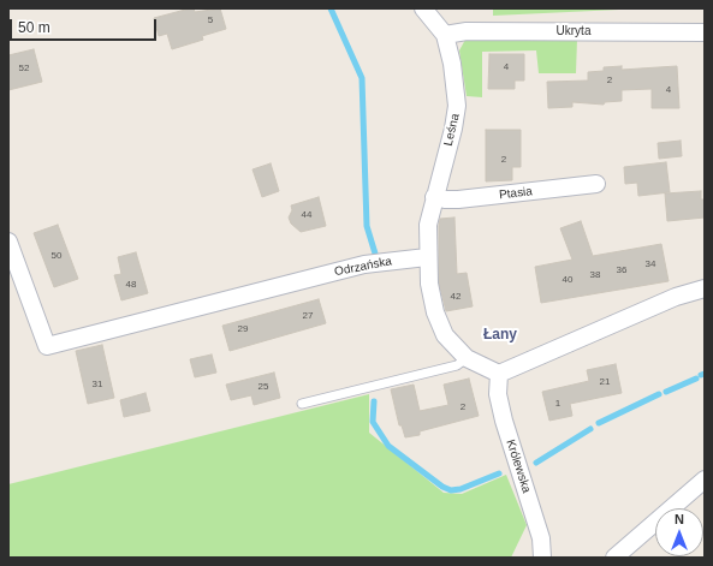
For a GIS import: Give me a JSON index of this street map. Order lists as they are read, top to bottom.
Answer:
{
  "streets": {
    "street": [
      "Ukryta",
      "Leśna",
      "Ptasia",
      "Odrzańska",
      "Królewska"
    ]
  },
  "crossings": [
    ["Ukryta", "Leśna"],
    ["Leśna", "Ptasia"],
    ["Leśna", "Odrzańska"]
  ],
  "districts": ["Łany"],
  "house_numbers": [
    "5",
    "4",
    "52",
    "2",
    "4",
    "2",
    "44",
    "50",
    "34",
    "36",
    "38",
    "40",
    "48",
    "42",
    "27",
    "29",
    "21",
    "31",
    "25",
    "1",
    "2"
  ],
  "scale_bar": "50 m",
  "north": "top"
}
